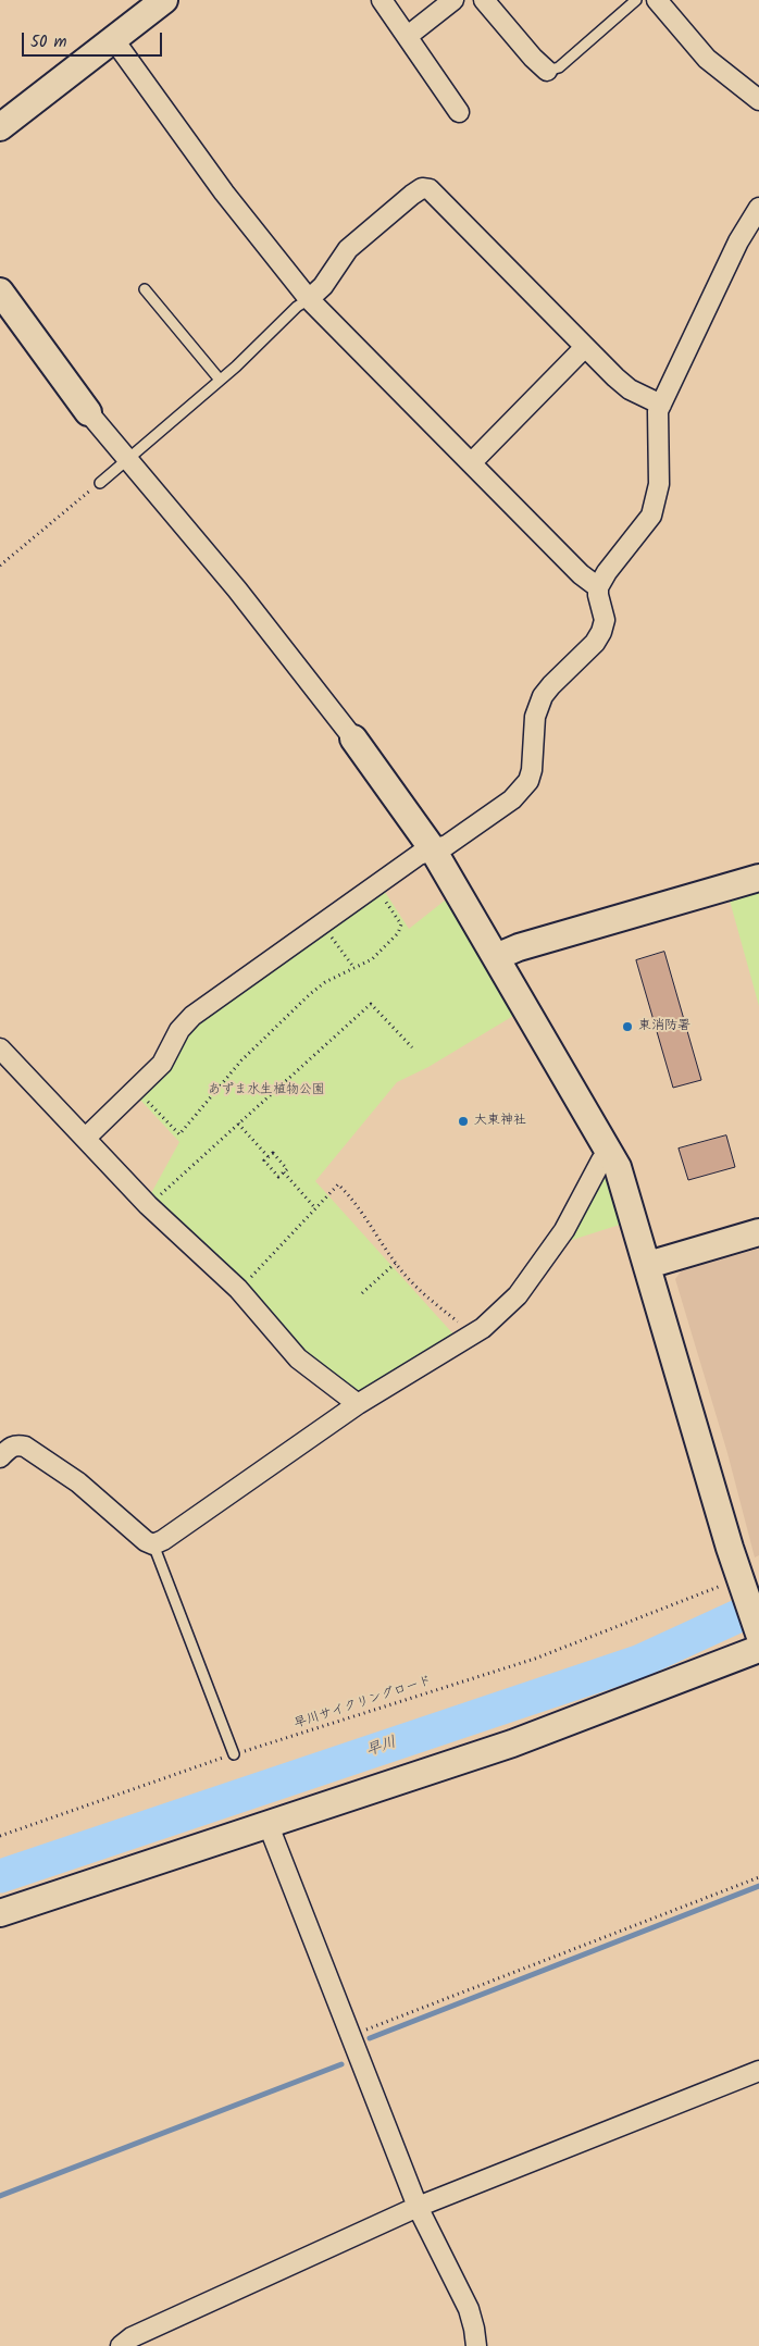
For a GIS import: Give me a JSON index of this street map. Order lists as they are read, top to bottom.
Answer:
{
  "streets": {
    "path": ["早川サイクリングロード"]
  },
  "water": ["早川"],
  "parks": ["あずま水生植物公園"],
  "places": ["東消防署", "大東神社"],
  "scale_bar": "50 m"
}
